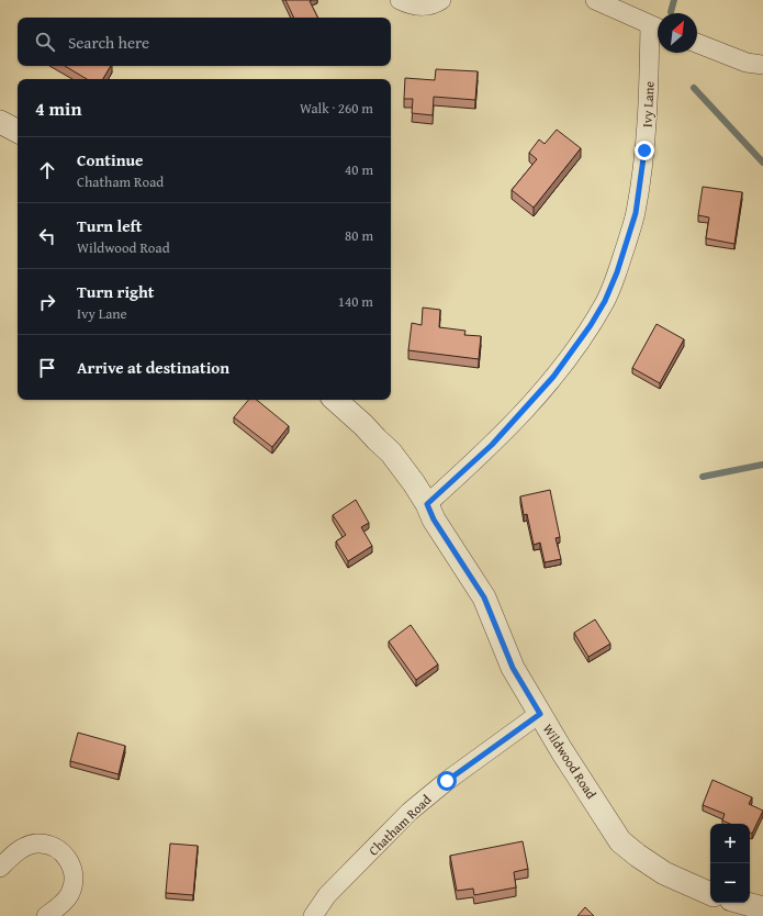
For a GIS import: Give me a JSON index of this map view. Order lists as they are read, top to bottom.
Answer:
{
  "streets": {
    "street": ["Ivy Lane", "Wildwood Road", "Chatham Road"]
  },
  "crossings": [
    ["Ivy Lane", "Wildwood Road"],
    ["Wildwood Road", "Chatham Road"]
  ],
  "north": "top right",
  "page": {
    "search": "Search here",
    "heading": ["4 min", "Walk · 260 m"],
    "list": [
      ["Continue", "Chatham Road", "40 m"],
      ["Turn left", "Wildwood Road", "80 m"],
      ["Turn right", "Ivy Lane", "140 m"],
      "Arrive at destination"
    ],
    "map_buttons": ["+", "−"]
  }
}
